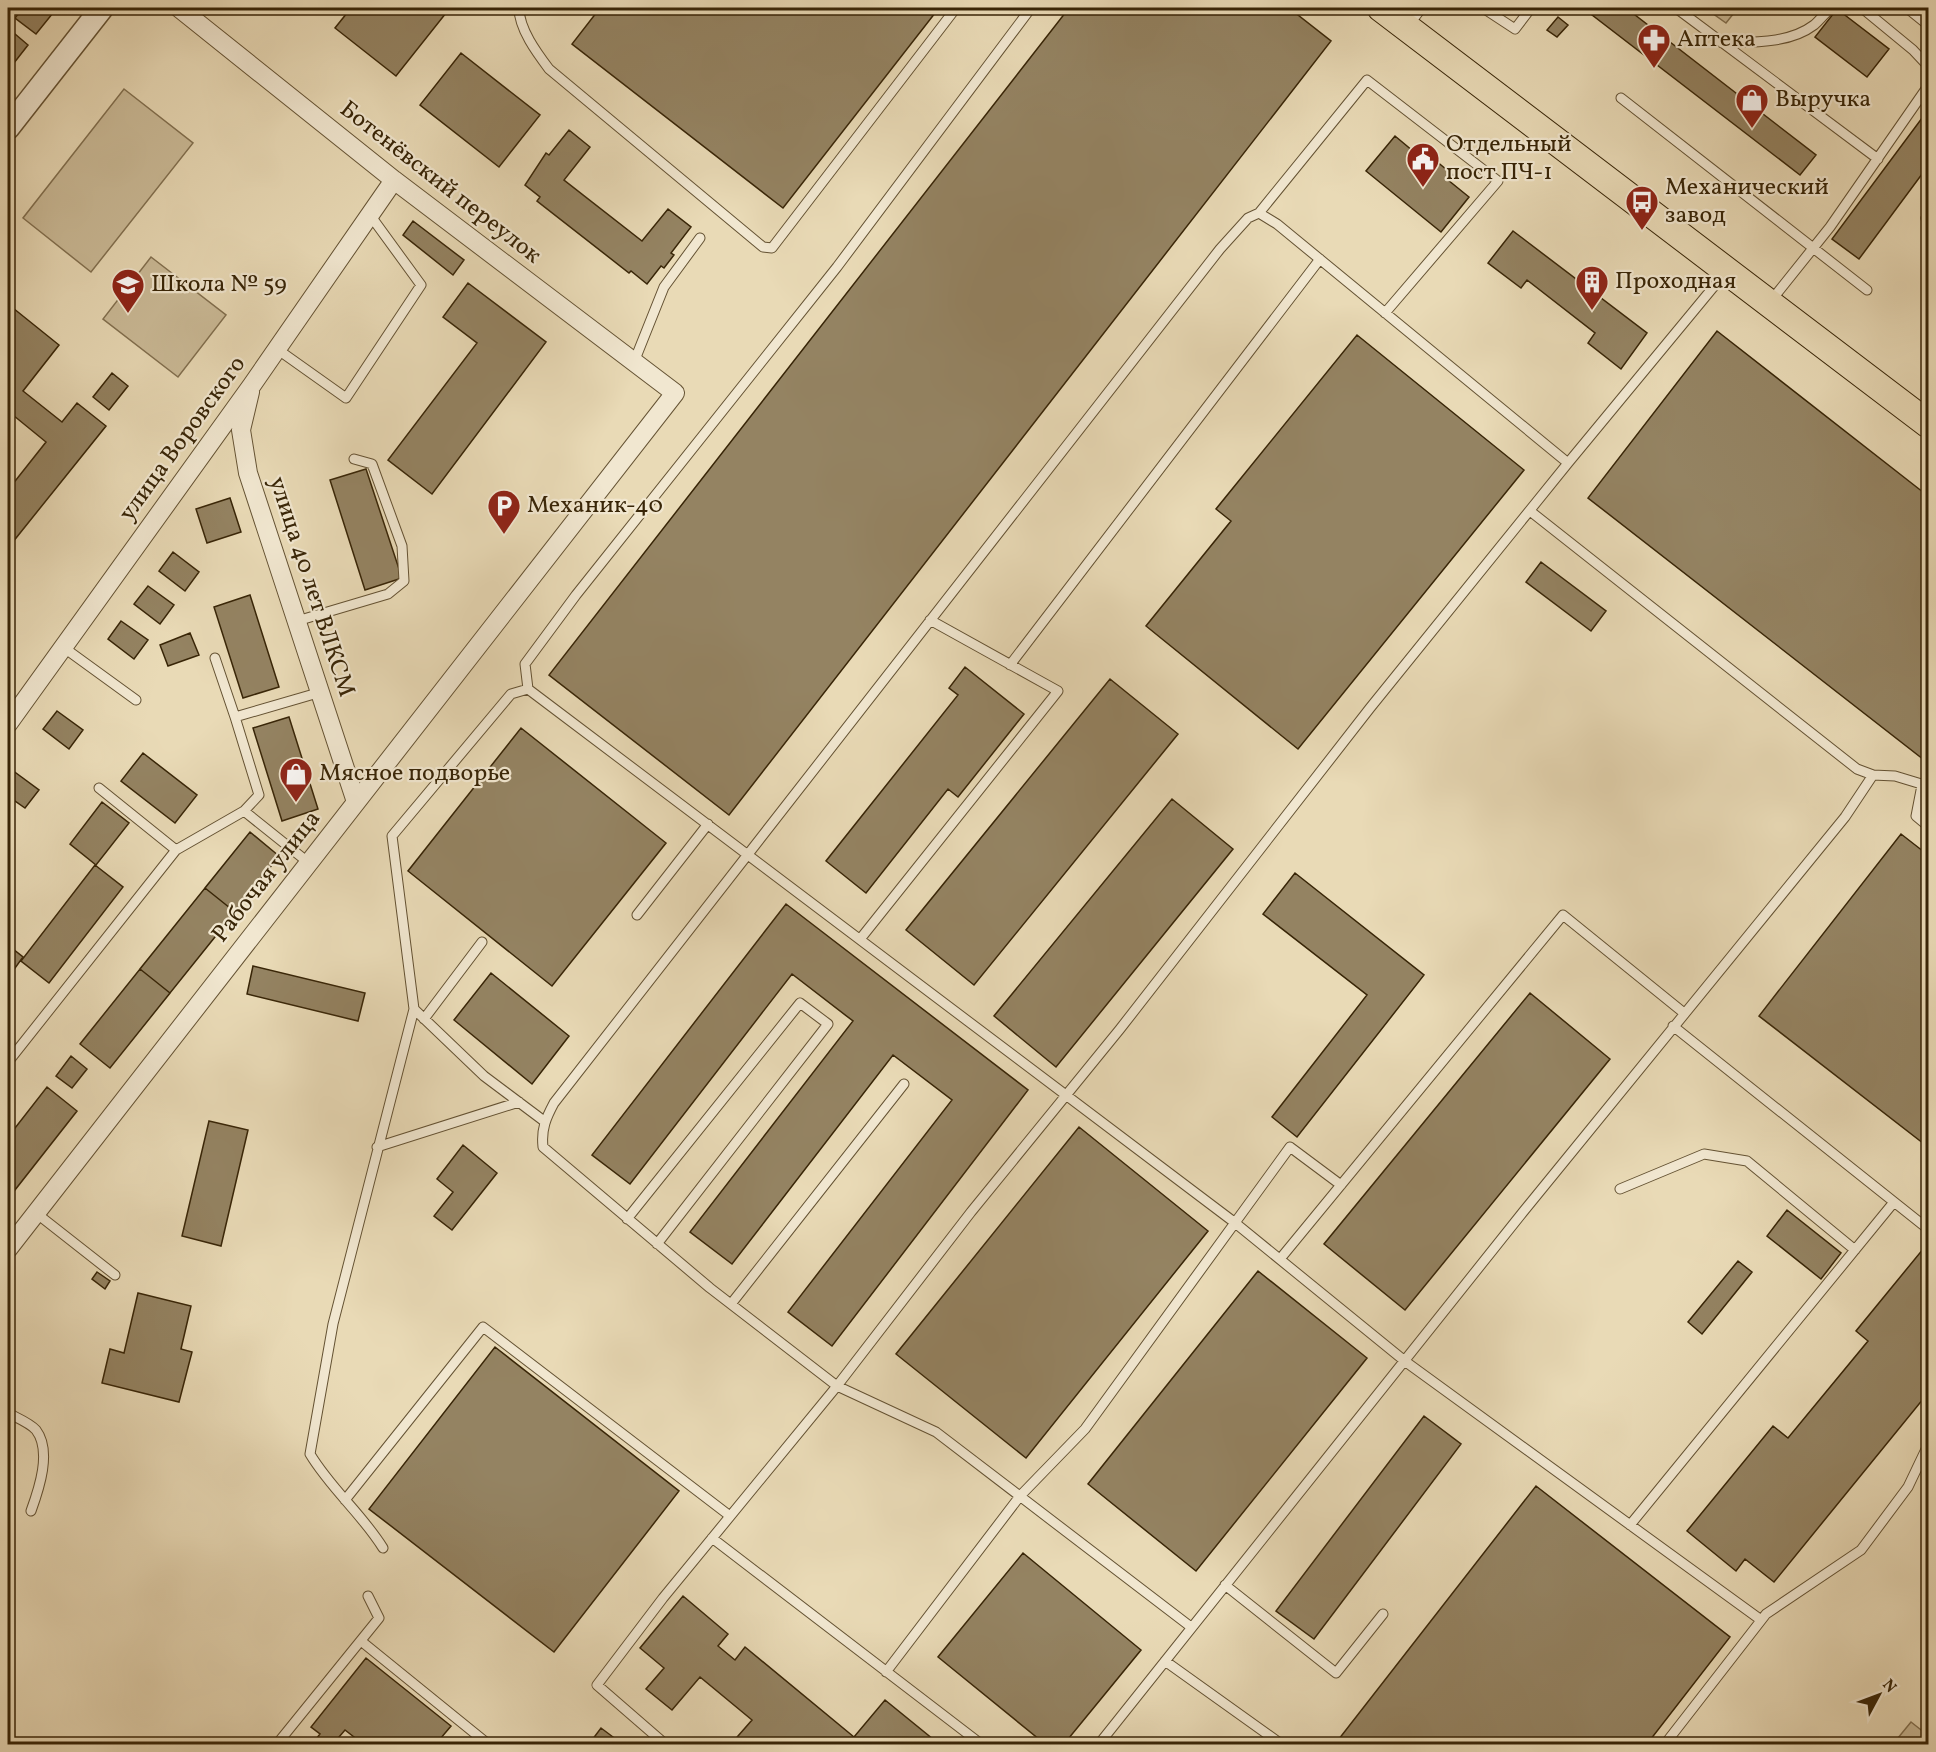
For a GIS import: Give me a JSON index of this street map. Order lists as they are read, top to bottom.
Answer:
{
  "streets": {
    "street": [
      "Ботенёвский переулок",
      "улица Воровского",
      "улица 40 лет ВЛКСМ",
      "Рабочая улица"
    ]
  },
  "crossings": [
    ["Ботенёвский переулок", "улица Воровского"],
    ["Ботенёвский переулок", "Рабочая улица"],
    ["улица Воровского", "улица 40 лет ВЛКСМ"],
    ["улица 40 лет ВЛКСМ", "Рабочая улица"]
  ],
  "places": {
    "pharmacy": ["Аптека"],
    "shop": ["Выручка", "Мясное подворье"],
    "public building": ["Отдельный пост ПЧ-1"],
    "bus stop": ["Механический завод"],
    "building": ["Проходная"],
    "school or university": ["Школа № 59"],
    "parking": ["Механик-40"]
  },
  "north": "top right"
}
